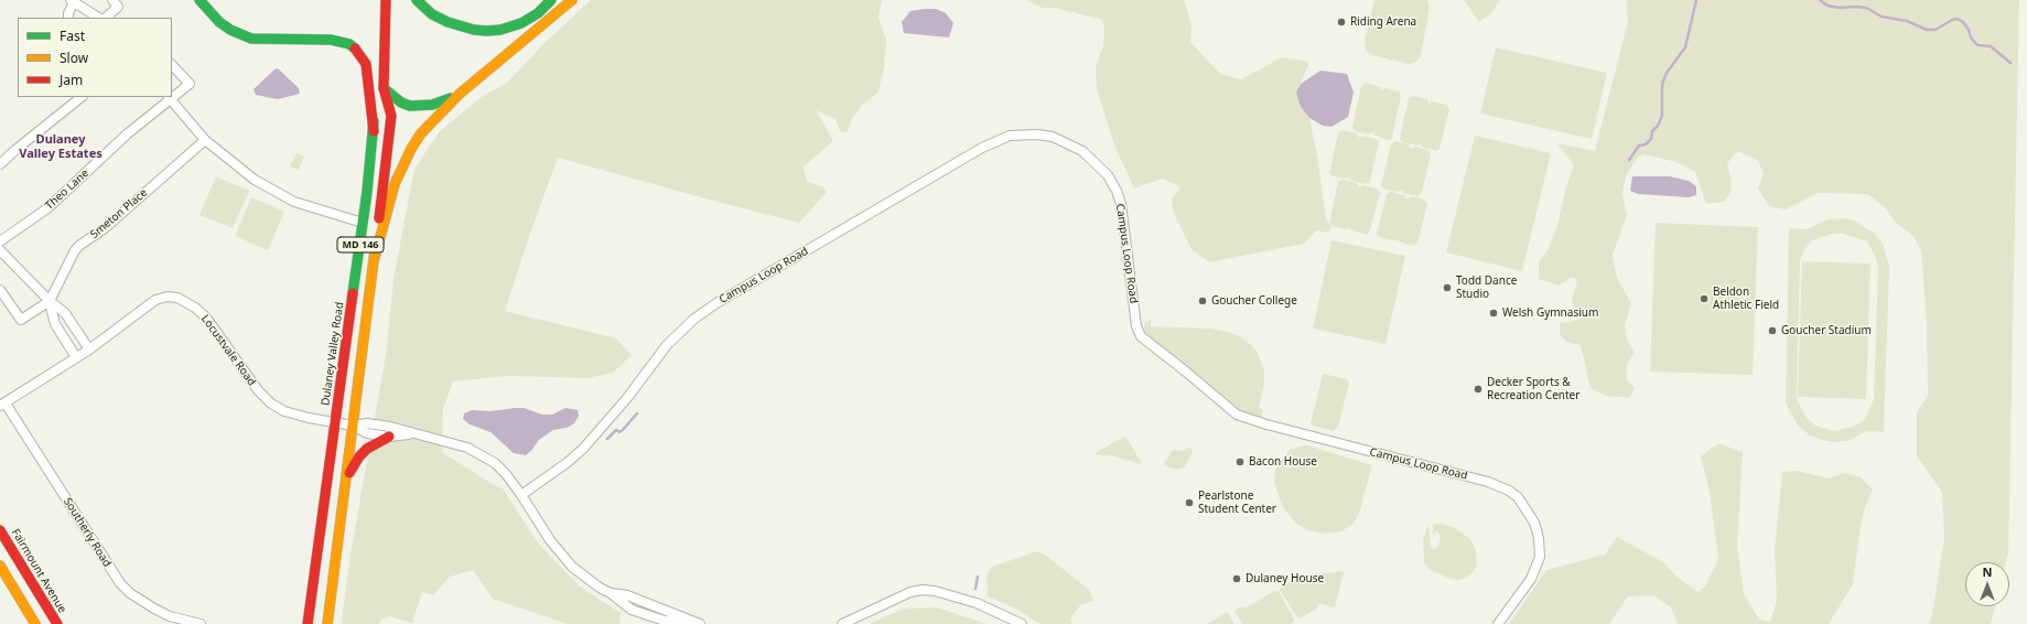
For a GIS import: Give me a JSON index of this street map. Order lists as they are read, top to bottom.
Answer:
{
  "streets": {
    "main road": ["MD 146", "Dulaney Valley Road", "Fairmount Avenue"],
    "street": [
      "Theo Lane",
      "Smeton Place",
      "Campus Loop Road",
      "Locustvale Road",
      "Southerly Road"
    ]
  },
  "crossings": [
    ["Locustvale Road", "Dulaney Valley Road"],
    ["Locustvale Road", "Southerly Road"]
  ],
  "districts": ["Dulaney Valley Estates"],
  "places": [
    "Riding Arena",
    "Todd Dance Studio",
    "Beldon Athletic Field",
    "Goucher College",
    "Welsh Gymnasium",
    "Goucher Stadium",
    "Decker Sports & Recreation Center",
    "Bacon House",
    "Pearlstone Student Center",
    "Dulaney House"
  ],
  "legend": ["Fast", "Slow", "Jam"],
  "north": "top"
}
